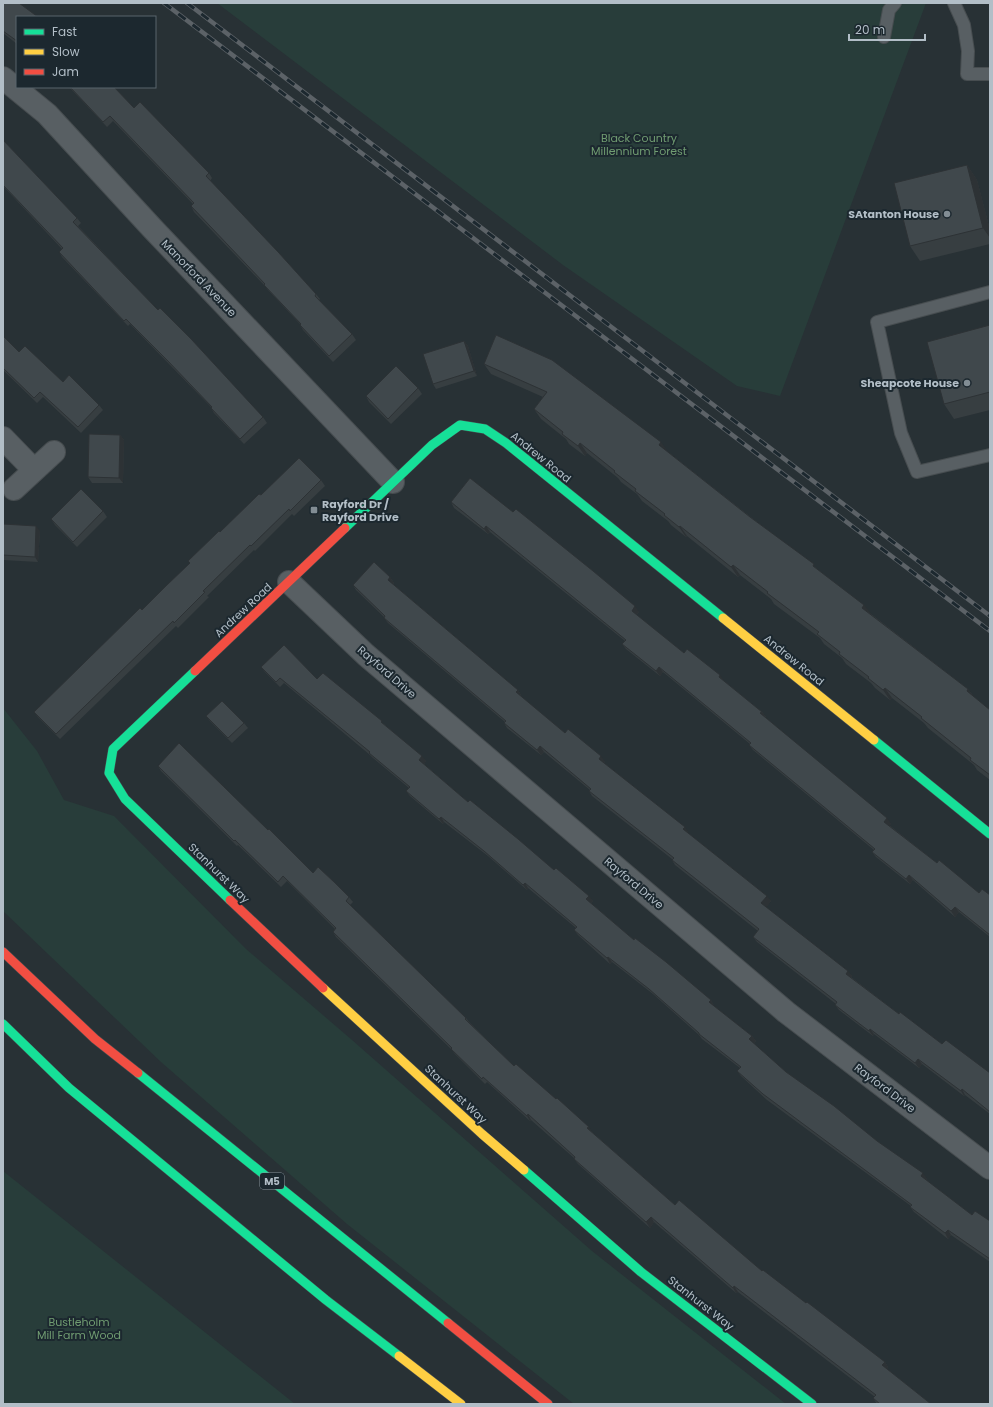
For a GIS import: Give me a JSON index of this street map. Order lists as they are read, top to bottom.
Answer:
{
  "streets": {
    "main road": ["Andrew Road", "Stanhurst Way", "M5"],
    "street": ["Manorford Avenue", "Rayford Drive"]
  },
  "crossings": [
    ["Manorford Avenue", "Andrew Road"],
    ["Andrew Road", "Rayford Drive"],
    ["Andrew Road", "Stanhurst Way"]
  ],
  "parks": ["Black Country Millennium Forest", "Bustleholm Mill Farm Wood"],
  "places": {
    "other": ["SAtanton House", "Sheapcote House"],
    "transit": ["Rayford Dr / Rayford Drive"]
  },
  "legend": ["Fast", "Slow", "Jam"],
  "scale_bar": "20 m"
}
